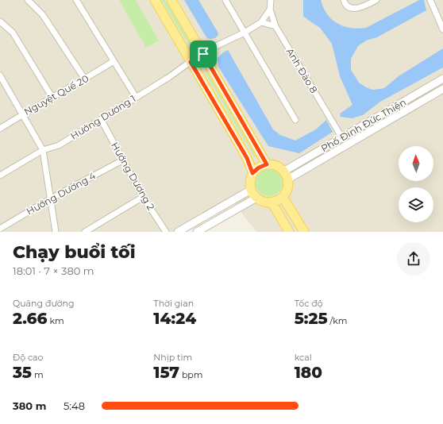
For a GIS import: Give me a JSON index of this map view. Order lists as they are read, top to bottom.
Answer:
{
  "streets": {
    "street": [
      "Anh Đào 8",
      "Nguyệt Quế 20",
      "Hướng Dương 1",
      "Phố Đinh Đức Thiện",
      "Hướng Dương 2",
      "Hướng Dương 4"
    ]
  },
  "crossings": [
    ["Anh Đào 8", "Phố Đinh Đức Thiện"],
    ["Hướng Dương 1", "Hướng Dương 2"],
    ["Hướng Dương 2", "Hướng Dương 4"]
  ],
  "north": "top",
  "page": {
    "heading": ["Chạy buổi tối", "18:01 · 7 × 380 m"],
    "stats": [
      ["Quãng đường", "2.66 km"],
      ["Thời gian", "14:24"],
      ["Tốc độ", "5:25 /km"],
      ["Độ cao", "35 m"],
      ["Nhịp tim", "157 bpm"],
      ["kcal", "180"]
    ],
    "list": [
      {
        "name": "380 m",
        "note": "5:48"
      }
    ]
  }
}
